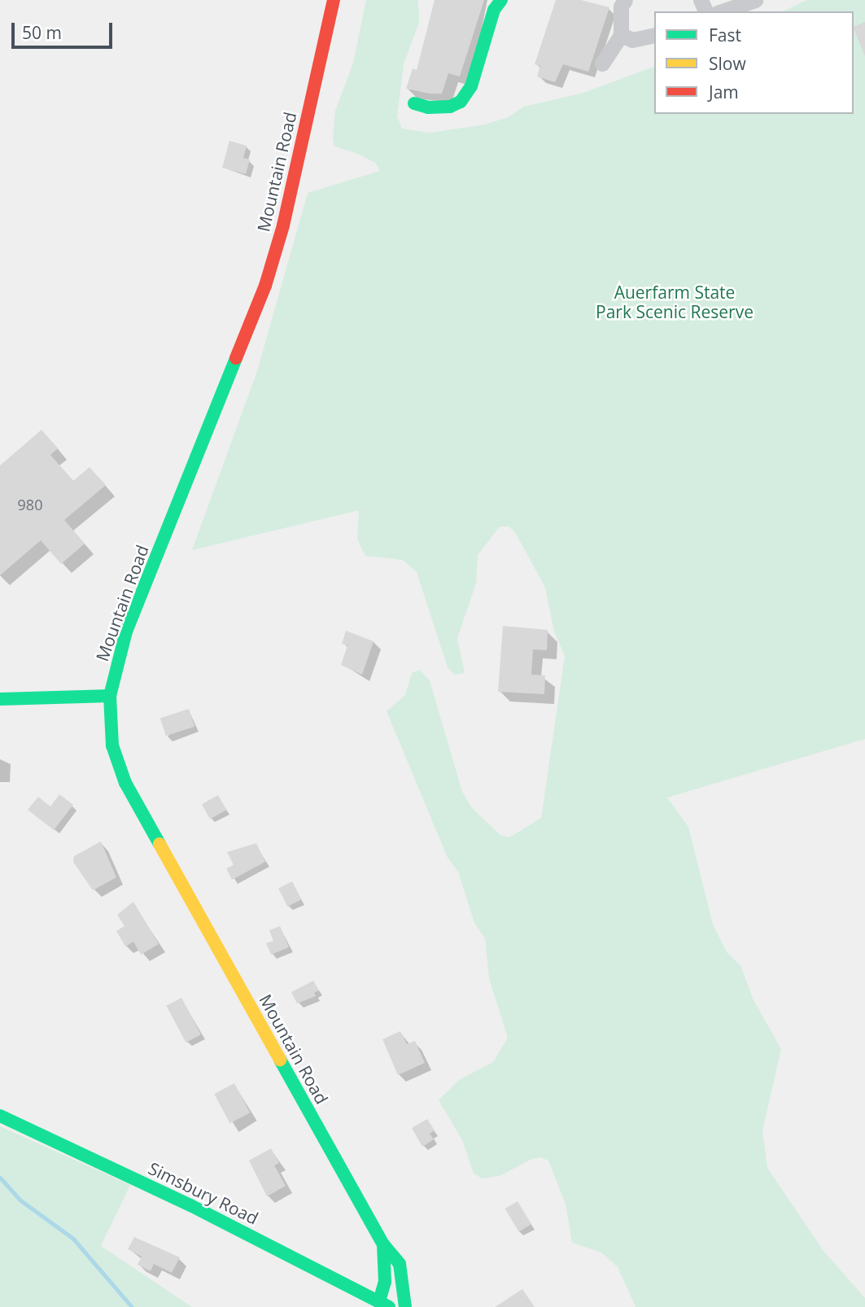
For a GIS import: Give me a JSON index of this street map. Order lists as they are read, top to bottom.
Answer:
{
  "streets": {
    "main road": ["Mountain Road", "Simsbury Road"]
  },
  "crossings": [
    ["Mountain Road", "Simsbury Road"]
  ],
  "parks": ["Auerfarm State Park Scenic Reserve"],
  "house_numbers": ["980"],
  "legend": ["Fast", "Slow", "Jam"],
  "scale_bar": "50 m"
}
